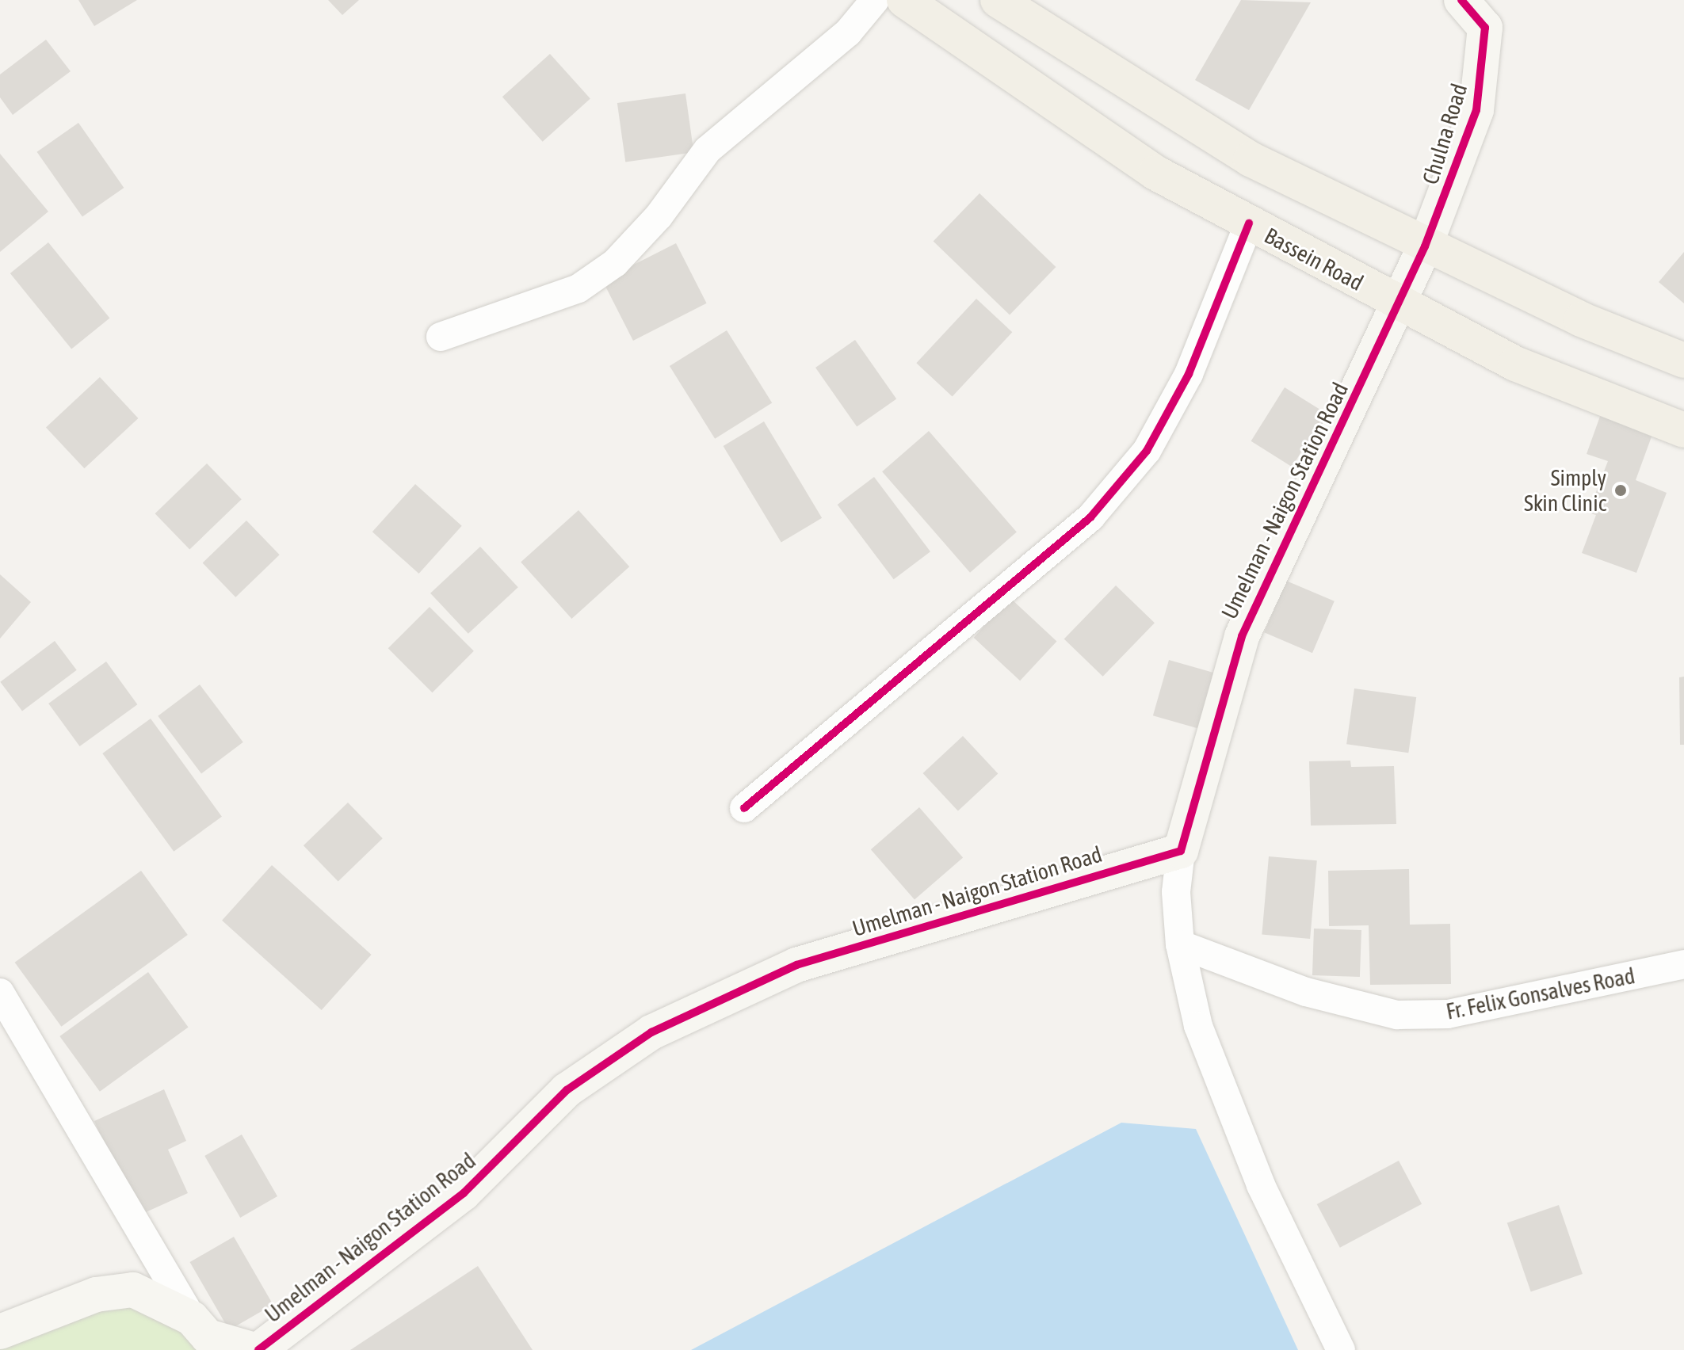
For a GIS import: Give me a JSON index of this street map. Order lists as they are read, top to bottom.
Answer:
{
  "streets": {
    "main road": ["Bassein Road"],
    "street": ["Chulna Road", "Umelman - Naigon Station Road", "Fr. Felix Gonsalves Road"]
  },
  "crossings": [
    ["Chulna Road", "Umelman - Naigon Station Road"],
    ["Bassein Road", "Umelman - Naigon Station Road"]
  ],
  "places": ["Simply Skin Clinic"]
}
